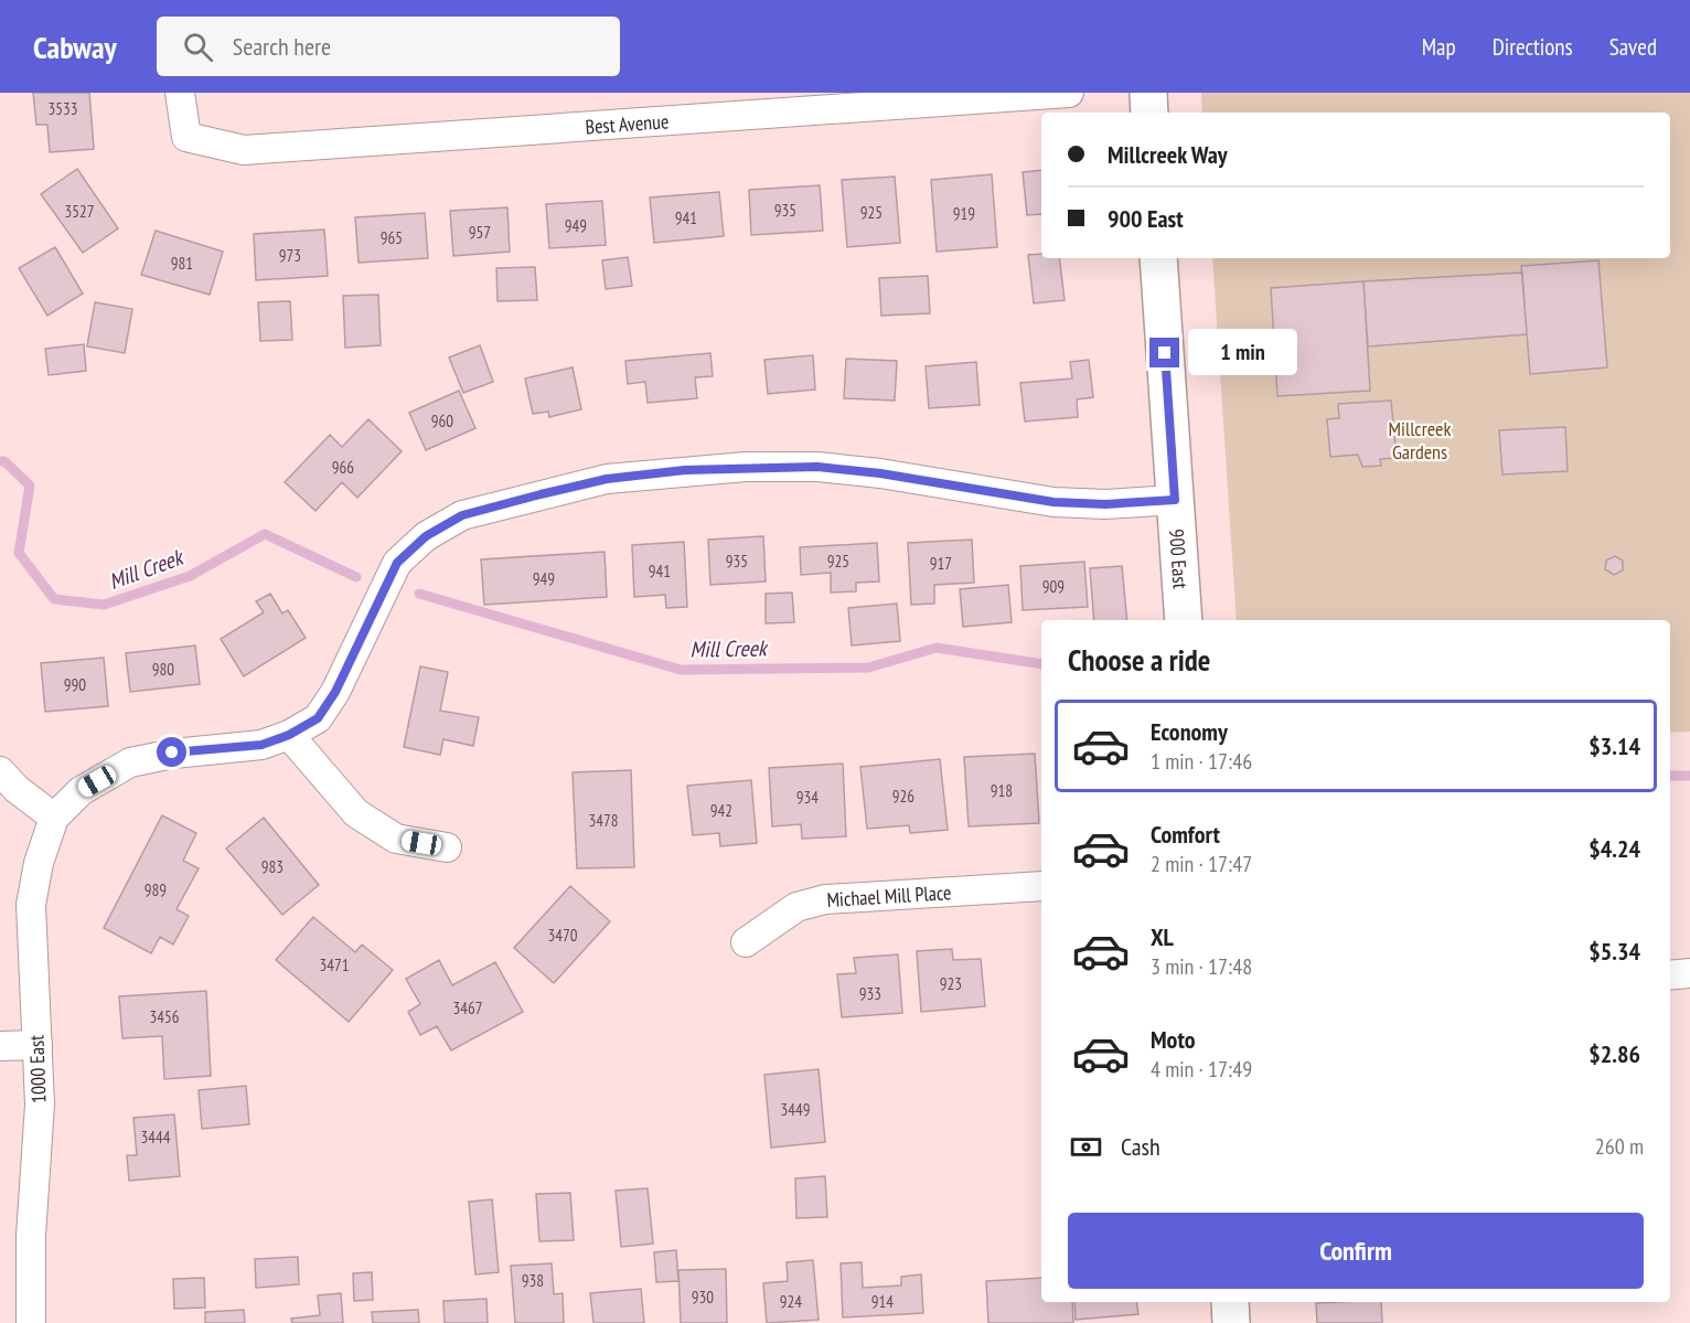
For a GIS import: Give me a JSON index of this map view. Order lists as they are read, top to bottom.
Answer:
{
  "streets": {
    "main road": ["900 East"],
    "street": ["Best Avenue", "Michael Mill Place", "1000 East"]
  },
  "water": ["Mill Creek"],
  "parks": ["Millcreek Gardens"],
  "house_numbers": [
    "3533",
    "935",
    "3527",
    "925",
    "919",
    "941",
    "949",
    "957",
    "965",
    "973",
    "981",
    "960",
    "966",
    "935",
    "925",
    "917",
    "941",
    "949",
    "909",
    "980",
    "990",
    "918",
    "926",
    "934",
    "942",
    "3478",
    "983",
    "989",
    "3470",
    "3471",
    "923",
    "933",
    "3467",
    "3456",
    "3449",
    "3444",
    "938",
    "930",
    "924",
    "914"
  ],
  "page": {
    "header": "Cabway",
    "search": "Search here",
    "nav": ["Map", "Directions", "Saved"],
    "banner": ["Millcreek Way", "900 East"],
    "bubble": "1 min",
    "heading": "Choose a ride",
    "list": [
      {
        "name": "Economy",
        "note": "1 min · 17:46",
        "value": "$3.14"
      },
      {
        "name": "Comfort",
        "note": "2 min · 17:47",
        "value": "$4.24"
      },
      {
        "name": "XL",
        "note": "3 min · 17:48",
        "value": "$5.34"
      },
      {
        "name": "Moto",
        "note": "4 min · 17:49",
        "value": "$2.86"
      }
    ],
    "pay": ["Cash", "260 m"],
    "buttons": "Confirm"
  }
}
